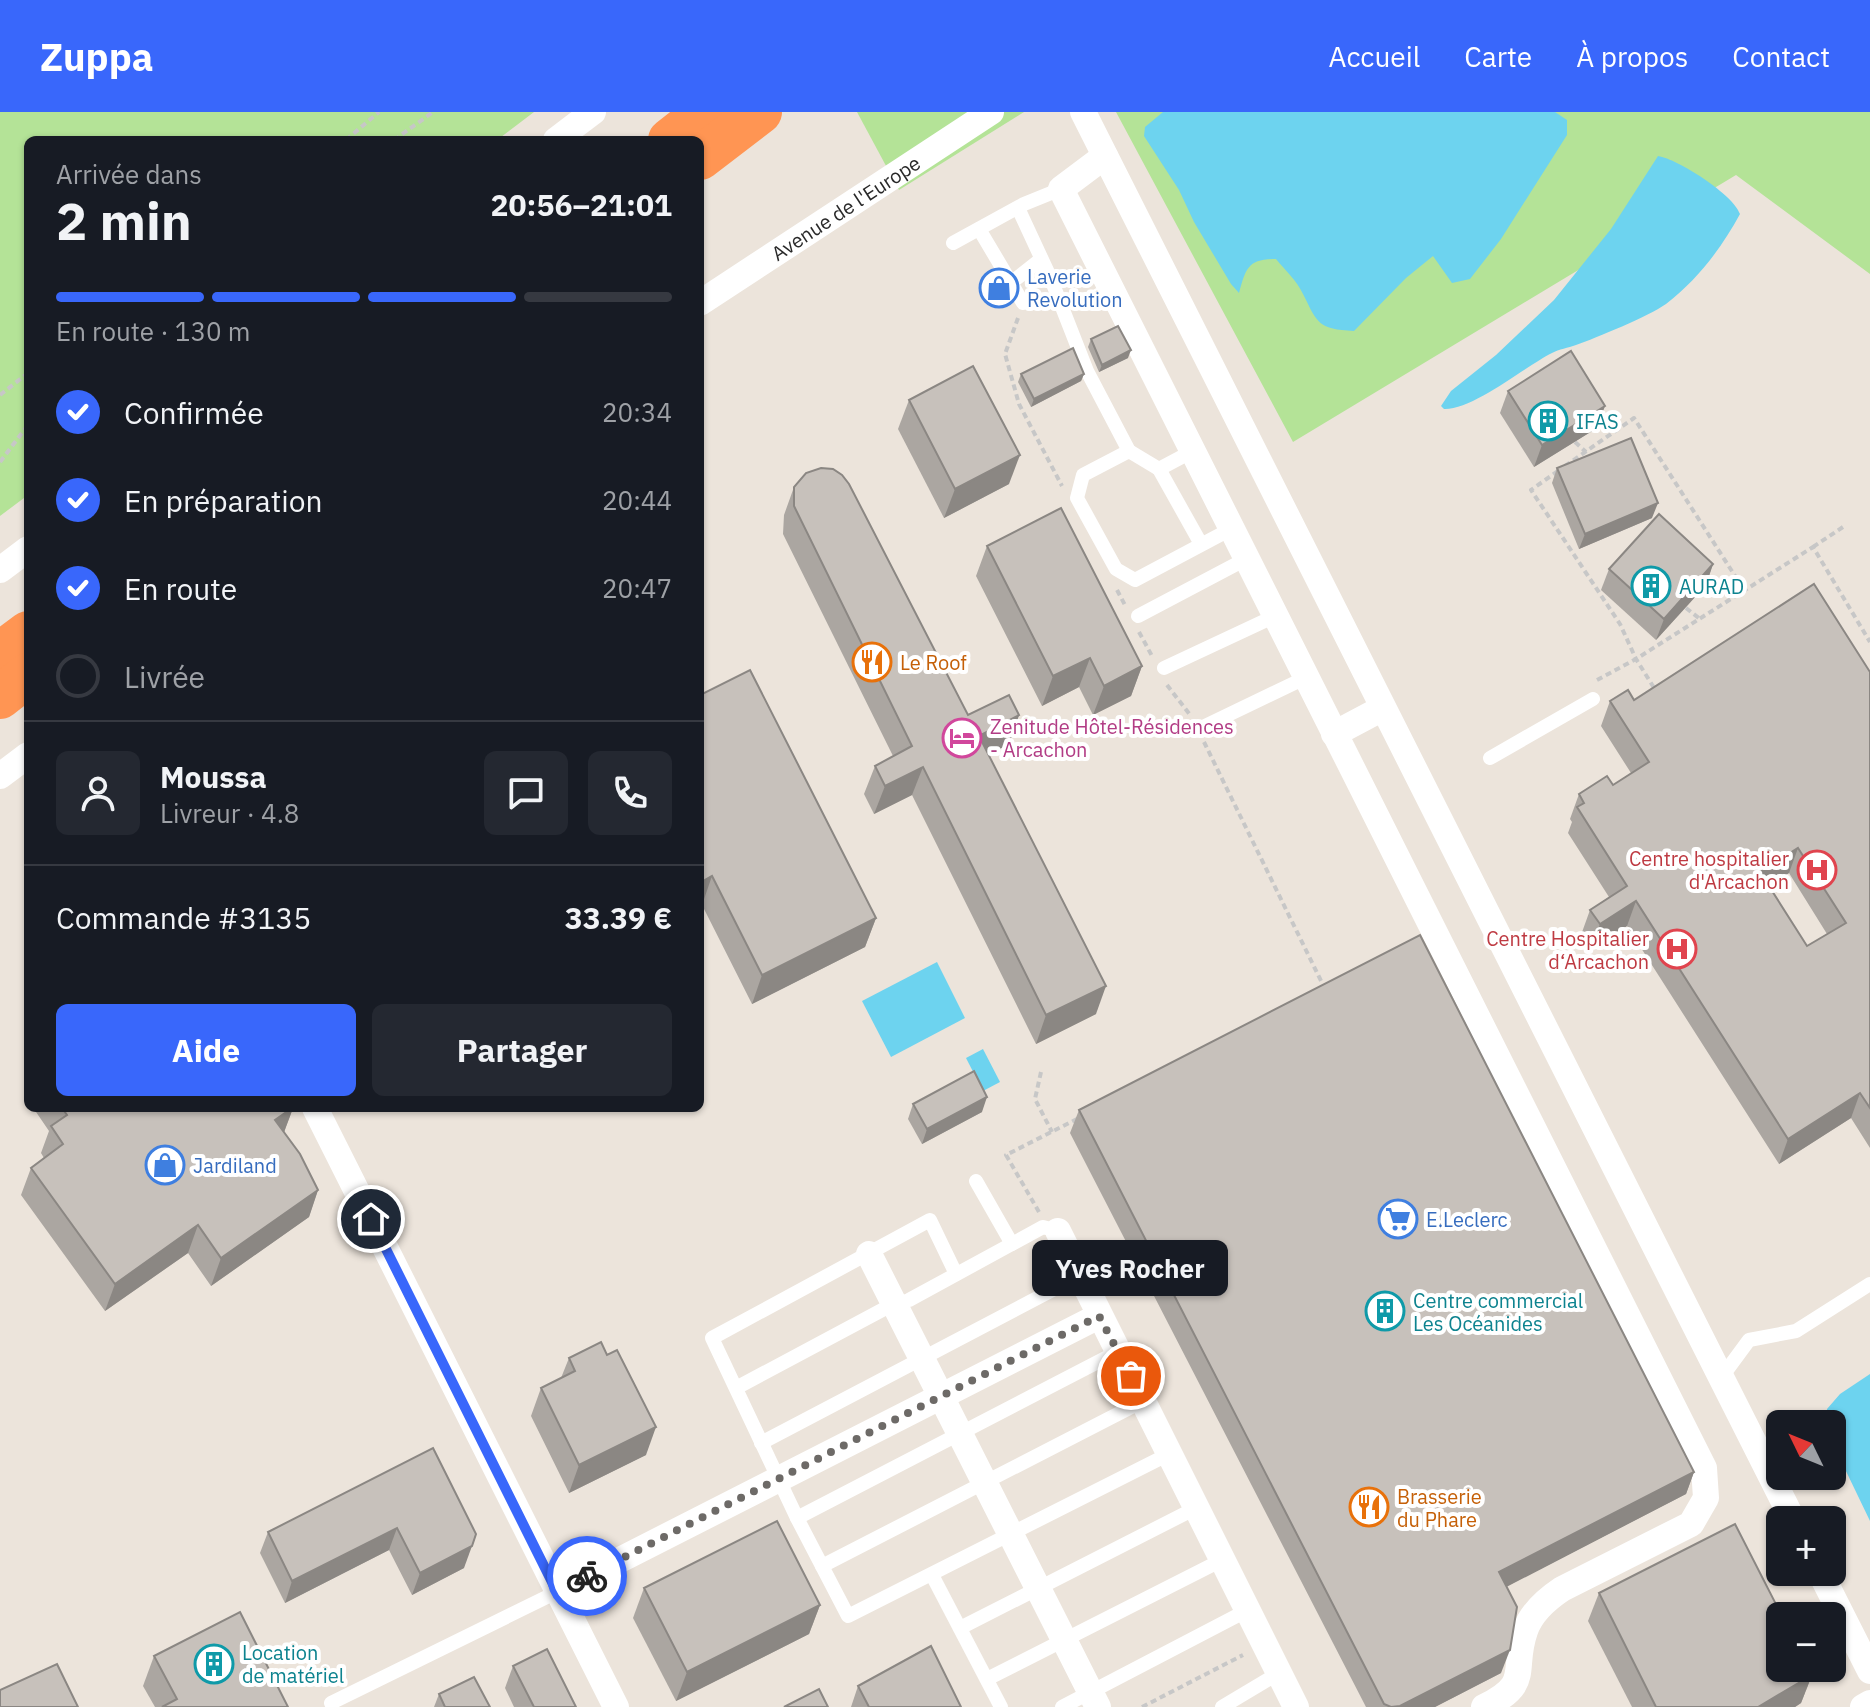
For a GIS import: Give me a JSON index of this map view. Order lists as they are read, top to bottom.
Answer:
{
  "streets": {
    "street": ["Avenue de l'Europe"]
  },
  "places": {
    "shop": ["Laverie Revolution", "Jardiland"],
    "building": [
      "IFAS",
      "AURAD",
      "Centre commercial Les Océanides",
      "Location de matériel"
    ],
    "restaurant": ["Le Roof", "Brasserie du Phare"],
    "hotel": ["Zenitude Hôtel-Résidences - Arcachon"],
    "hospital": ["Centre hospitalier d'Arcachon", "Centre Hospitalier d‘Arcachon"],
    "supermarket": ["E.Leclerc"],
    "other": ["Yves Rocher"]
  },
  "north": "top left",
  "page": {
    "header": "Zuppa",
    "nav": [
      "Accueil",
      "Carte",
      "À propos",
      "Contact"
    ],
    "heading": ["2 min", "Arrivée dans", "20:56–21:01"],
    "panel": [
      "Moussa",
      "Livreur · 4.8",
      "Commande #3135",
      "33.39 €"
    ],
    "bar": "En route · 130 m",
    "list": [
      ["Confirmée", "20:34"],
      ["En préparation", "20:44"],
      ["En route", "20:47"],
      "Livrée"
    ],
    "buttons": ["Aide", "Partager"],
    "bubble": "Yves Rocher",
    "map_buttons": ["+", "−"]
  }
}
